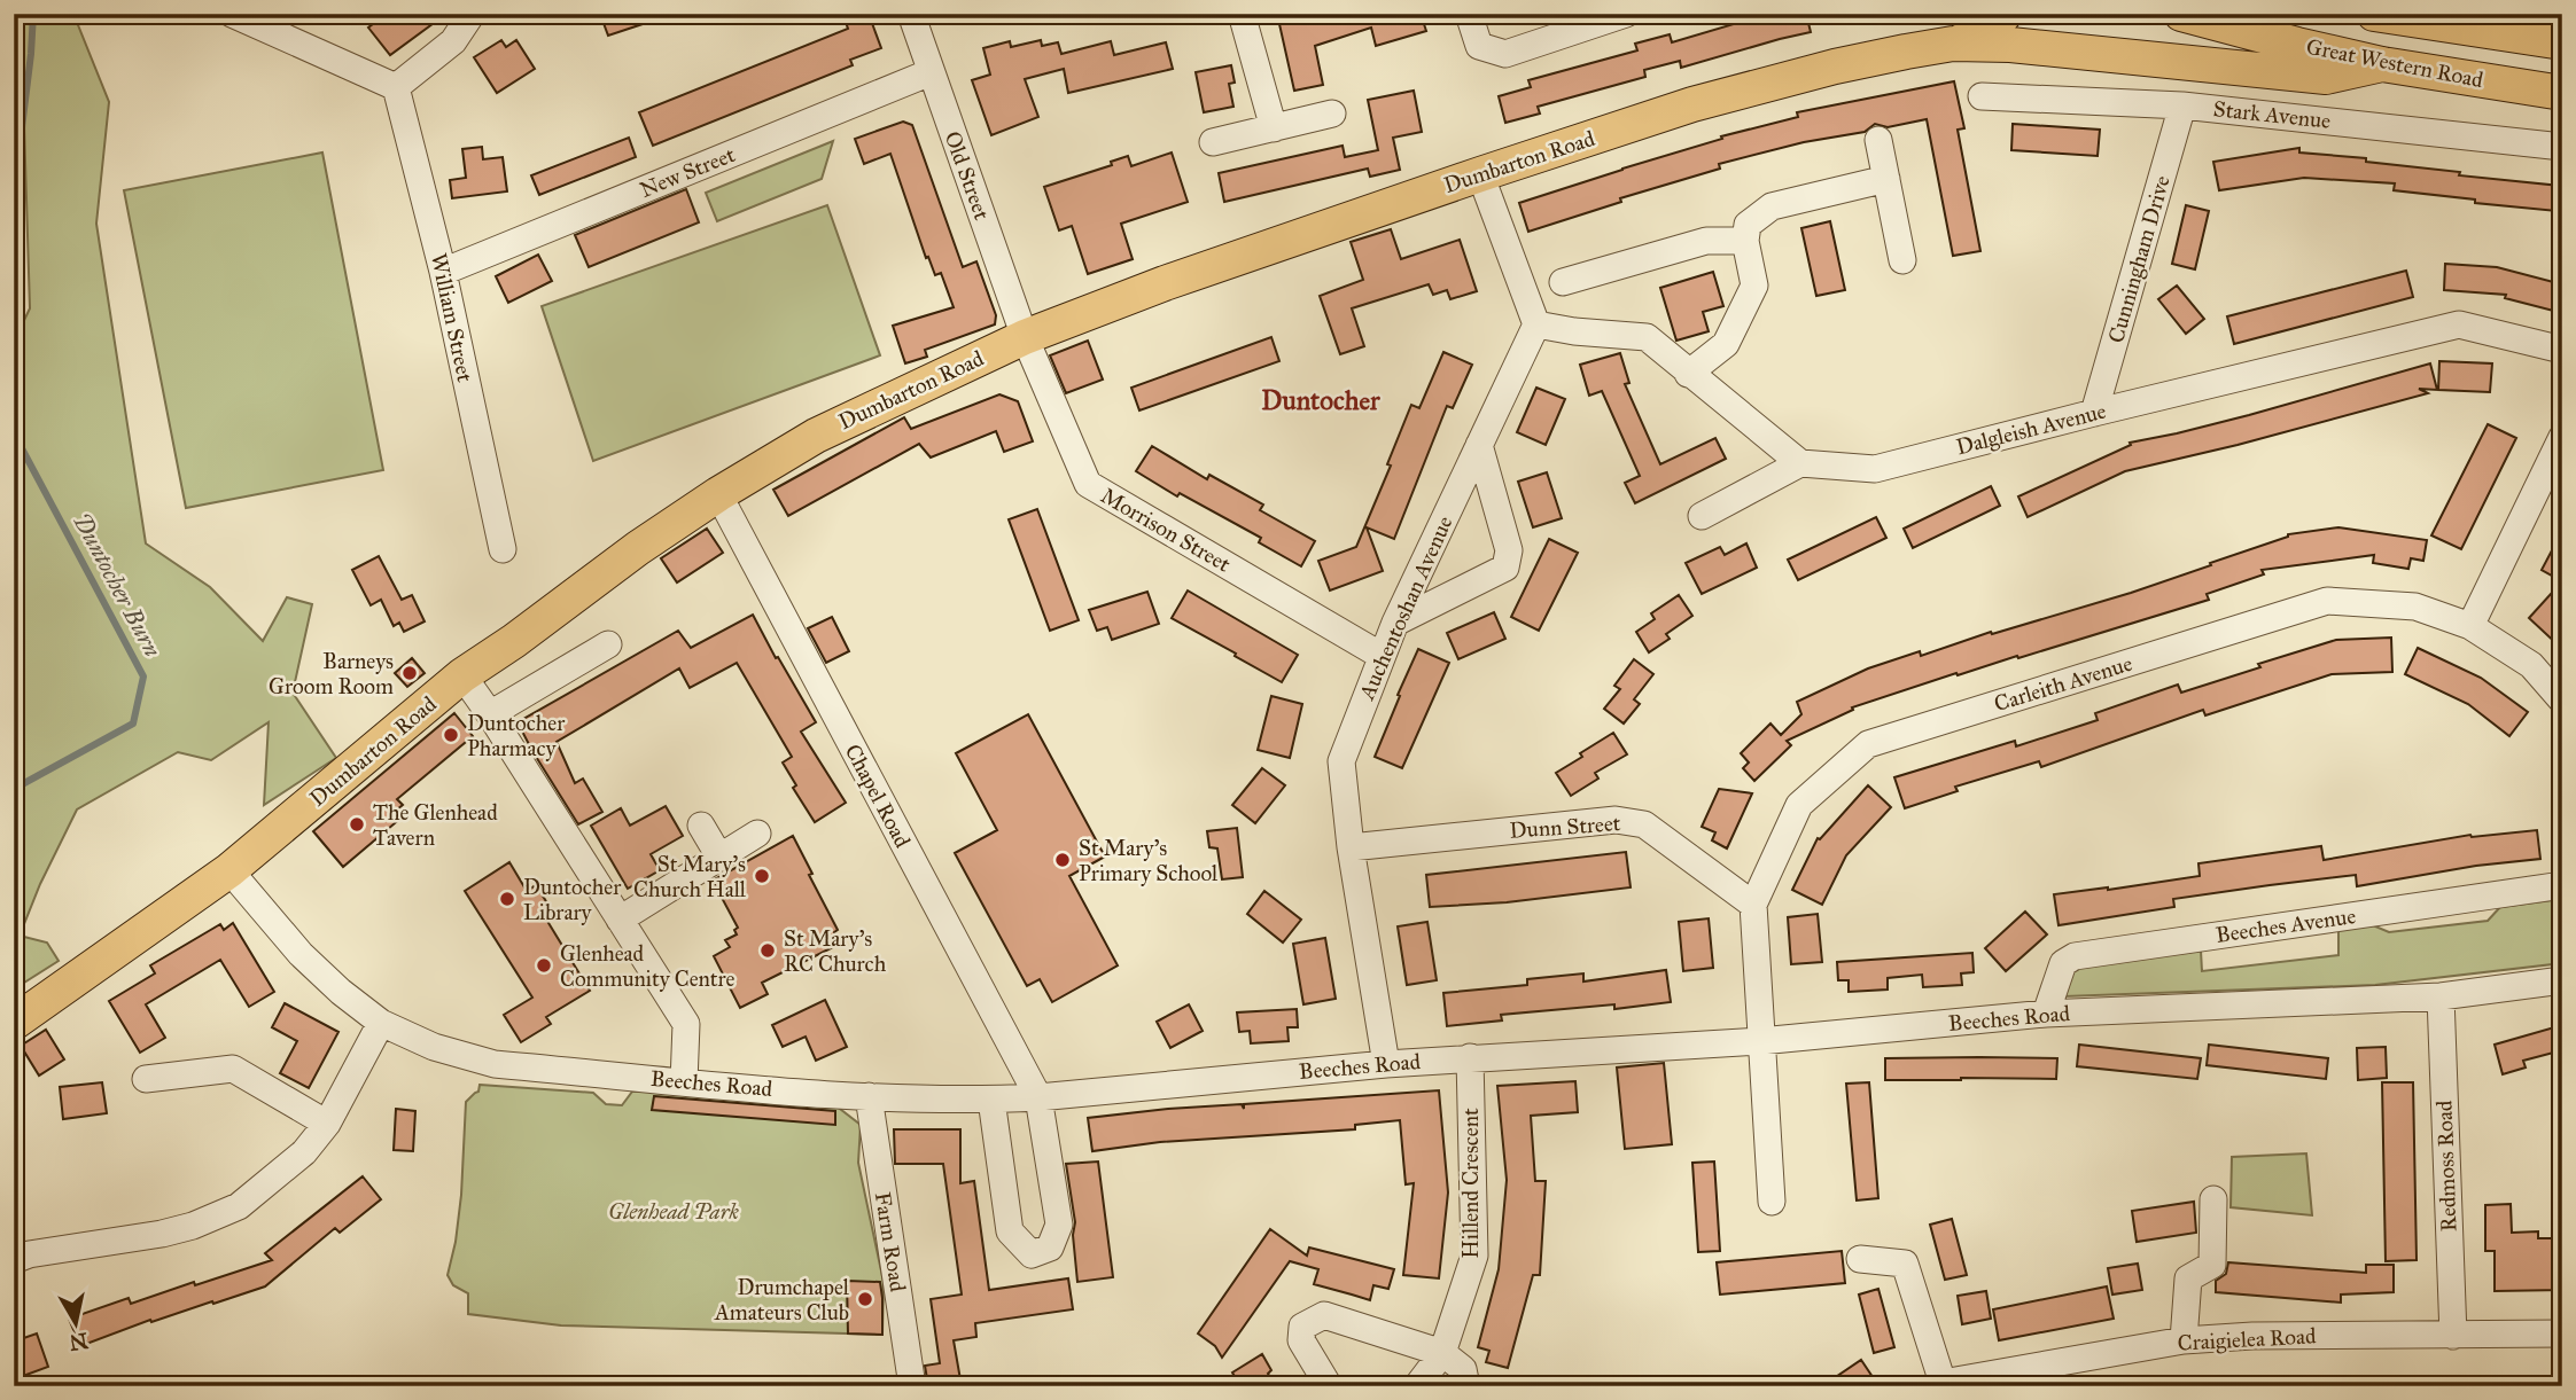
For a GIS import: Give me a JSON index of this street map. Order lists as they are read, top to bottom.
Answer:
{
  "streets": {
    "main road": ["Great Western Road", "Dumbarton Road"],
    "street": [
      "Stark Avenue",
      "New Street",
      "Old Street",
      "Cunningham Drive",
      "William Street",
      "Dalgleish Avenue",
      "Morrison Street",
      "Auchentoshan Avenue",
      "Carleith Avenue",
      "Chapel Road",
      "Dunn Street",
      "Beeches Avenue",
      "Beeches Road",
      "Redmoss Road",
      "Hillend Crescent",
      "Farm Road",
      "Craigielea Road"
    ]
  },
  "crossings": [
    ["Stark Avenue", "Cunningham Drive"],
    ["Dumbarton Road", "Old Street"],
    ["Dumbarton Road", "Morrison Street"],
    ["Dumbarton Road", "Chapel Road"],
    ["Dumbarton Road", "Beeches Road"],
    ["New Street", "Old Street"],
    ["New Street", "William Street"],
    ["Old Street", "Morrison Street"],
    ["Cunningham Drive", "Dalgleish Avenue"],
    ["Morrison Street", "Auchentoshan Avenue"],
    ["Auchentoshan Avenue", "Dunn Street"],
    ["Auchentoshan Avenue", "Beeches Road"],
    ["Carleith Avenue", "Dunn Street"],
    ["Carleith Avenue", "Beeches Road"],
    ["Chapel Road", "Beeches Road"],
    ["Beeches Avenue", "Beeches Road"],
    ["Beeches Road", "Redmoss Road"],
    ["Beeches Road", "Hillend Crescent"],
    ["Beeches Road", "Farm Road"],
    ["Redmoss Road", "Craigielea Road"]
  ],
  "districts": ["Duntocher"],
  "water": ["Duntocher Burn"],
  "parks": ["Glenhead Park"],
  "places": [
    "Barneys Groom Room",
    "Duntocher Pharmacy",
    "The Glenhead Tavern",
    "St Mary's Primary School",
    "St Mary's Church Hall",
    "Duntocher Library",
    "St Mary's RC Church",
    "Glenhead Community Centre",
    "Drumchapel Amateurs Club"
  ],
  "north": "bottom"
}
